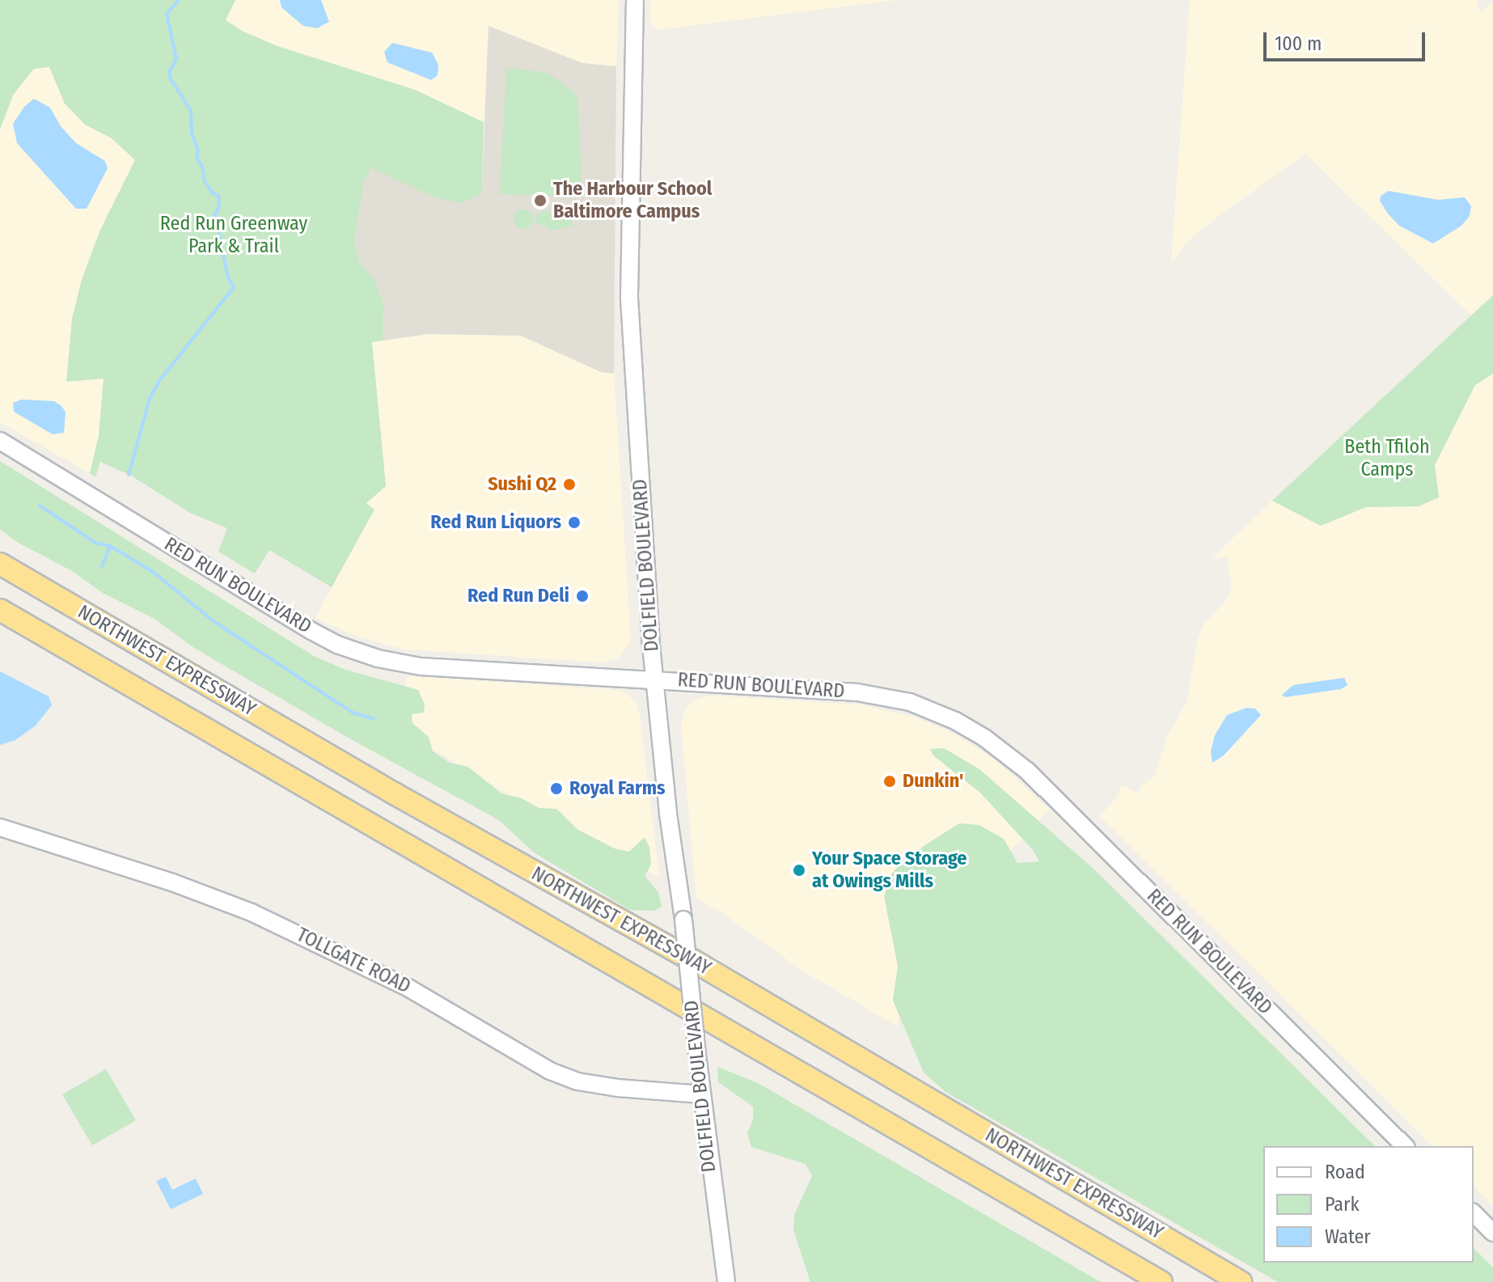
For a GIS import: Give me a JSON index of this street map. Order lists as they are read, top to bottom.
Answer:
{
  "streets": {
    "highway": ["NORTHWEST EXPRESSWAY"],
    "main road": ["DOLFIELD BOULEVARD", "RED RUN BOULEVARD", "TOLLGATE ROAD"]
  },
  "crossings": [
    ["DOLFIELD BOULEVARD", "RED RUN BOULEVARD"],
    ["DOLFIELD BOULEVARD", "TOLLGATE ROAD"]
  ],
  "parks": ["Red Run Greenway Park & Trail", "Beth Tfiloh Camps"],
  "places": [
    "The Harbour School Baltimore Campus",
    "Sushi Q2",
    "Red Run Liquors",
    "Red Run Deli",
    "Dunkin'",
    "Royal Farms",
    "Your Space Storage at Owings Mills"
  ],
  "legend": ["Road", "Park", "Water"],
  "scale_bar": "100 m"
}
